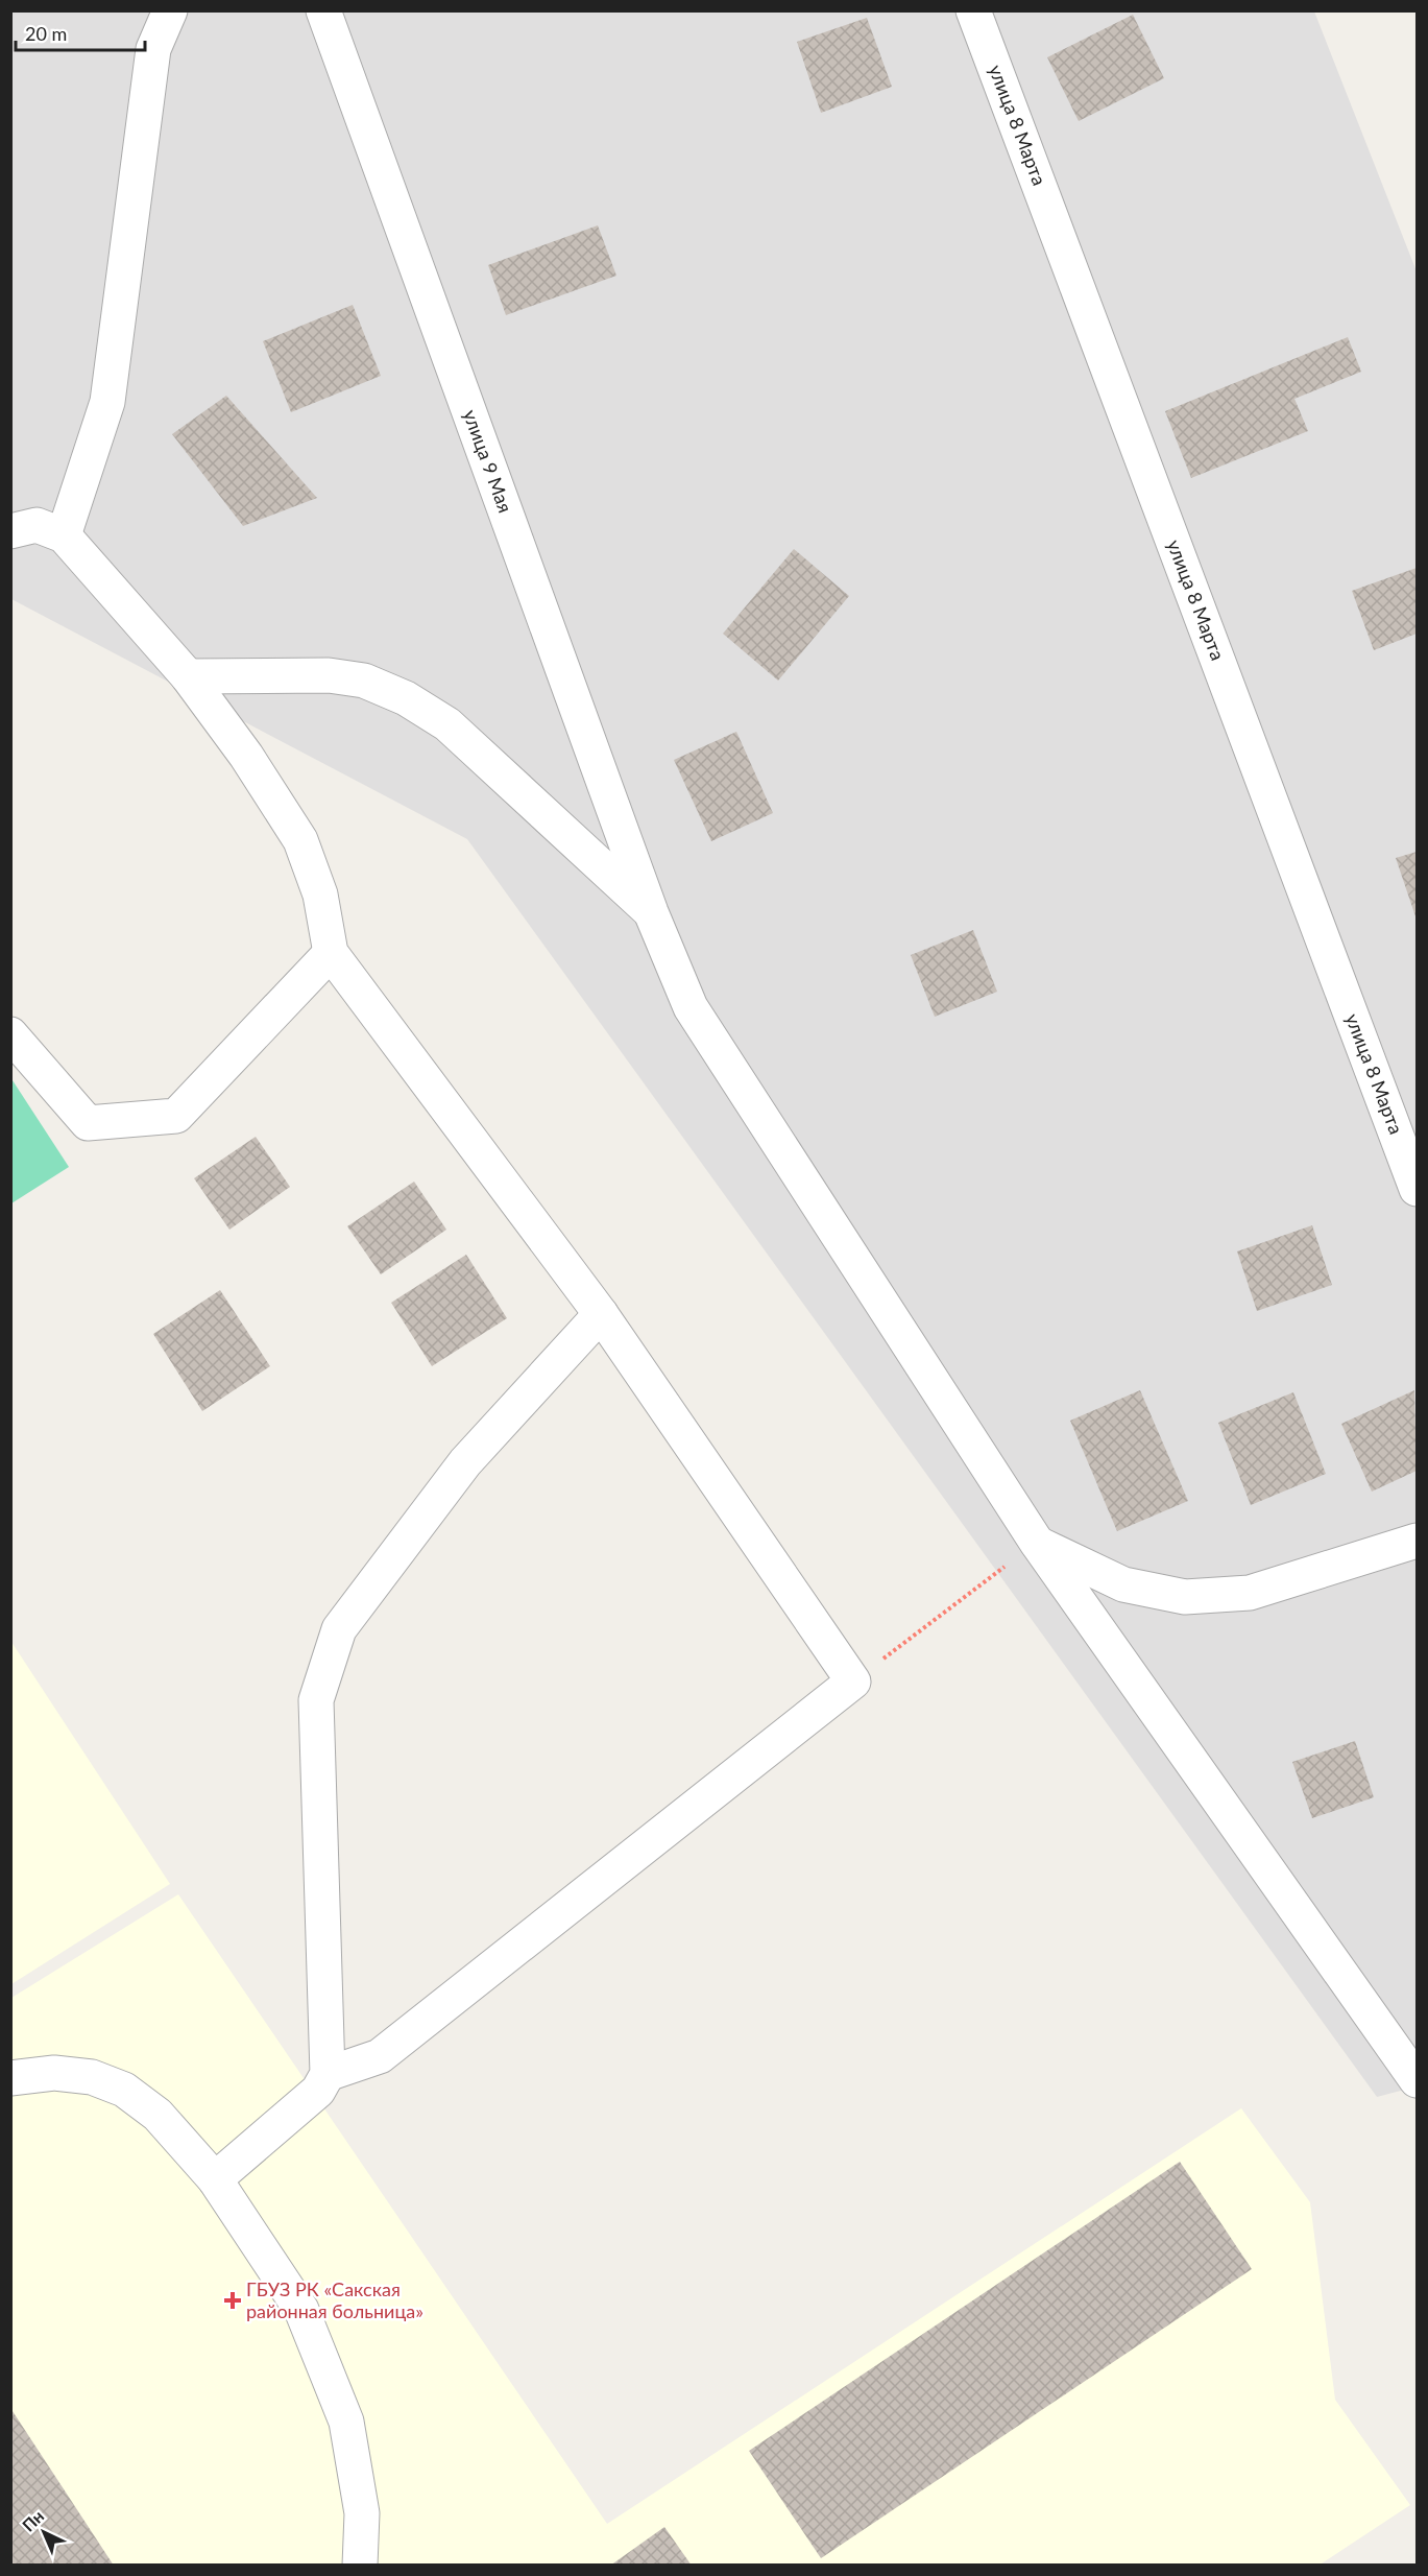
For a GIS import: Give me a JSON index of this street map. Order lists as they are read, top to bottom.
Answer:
{
  "streets": {
    "street": ["улица 8 Марта", "улица 9 Мая"]
  },
  "places": {
    "health": ["ГБУЗ РК «Сакская районная больница»"]
  },
  "scale_bar": "20 m",
  "north": "top left"
}
